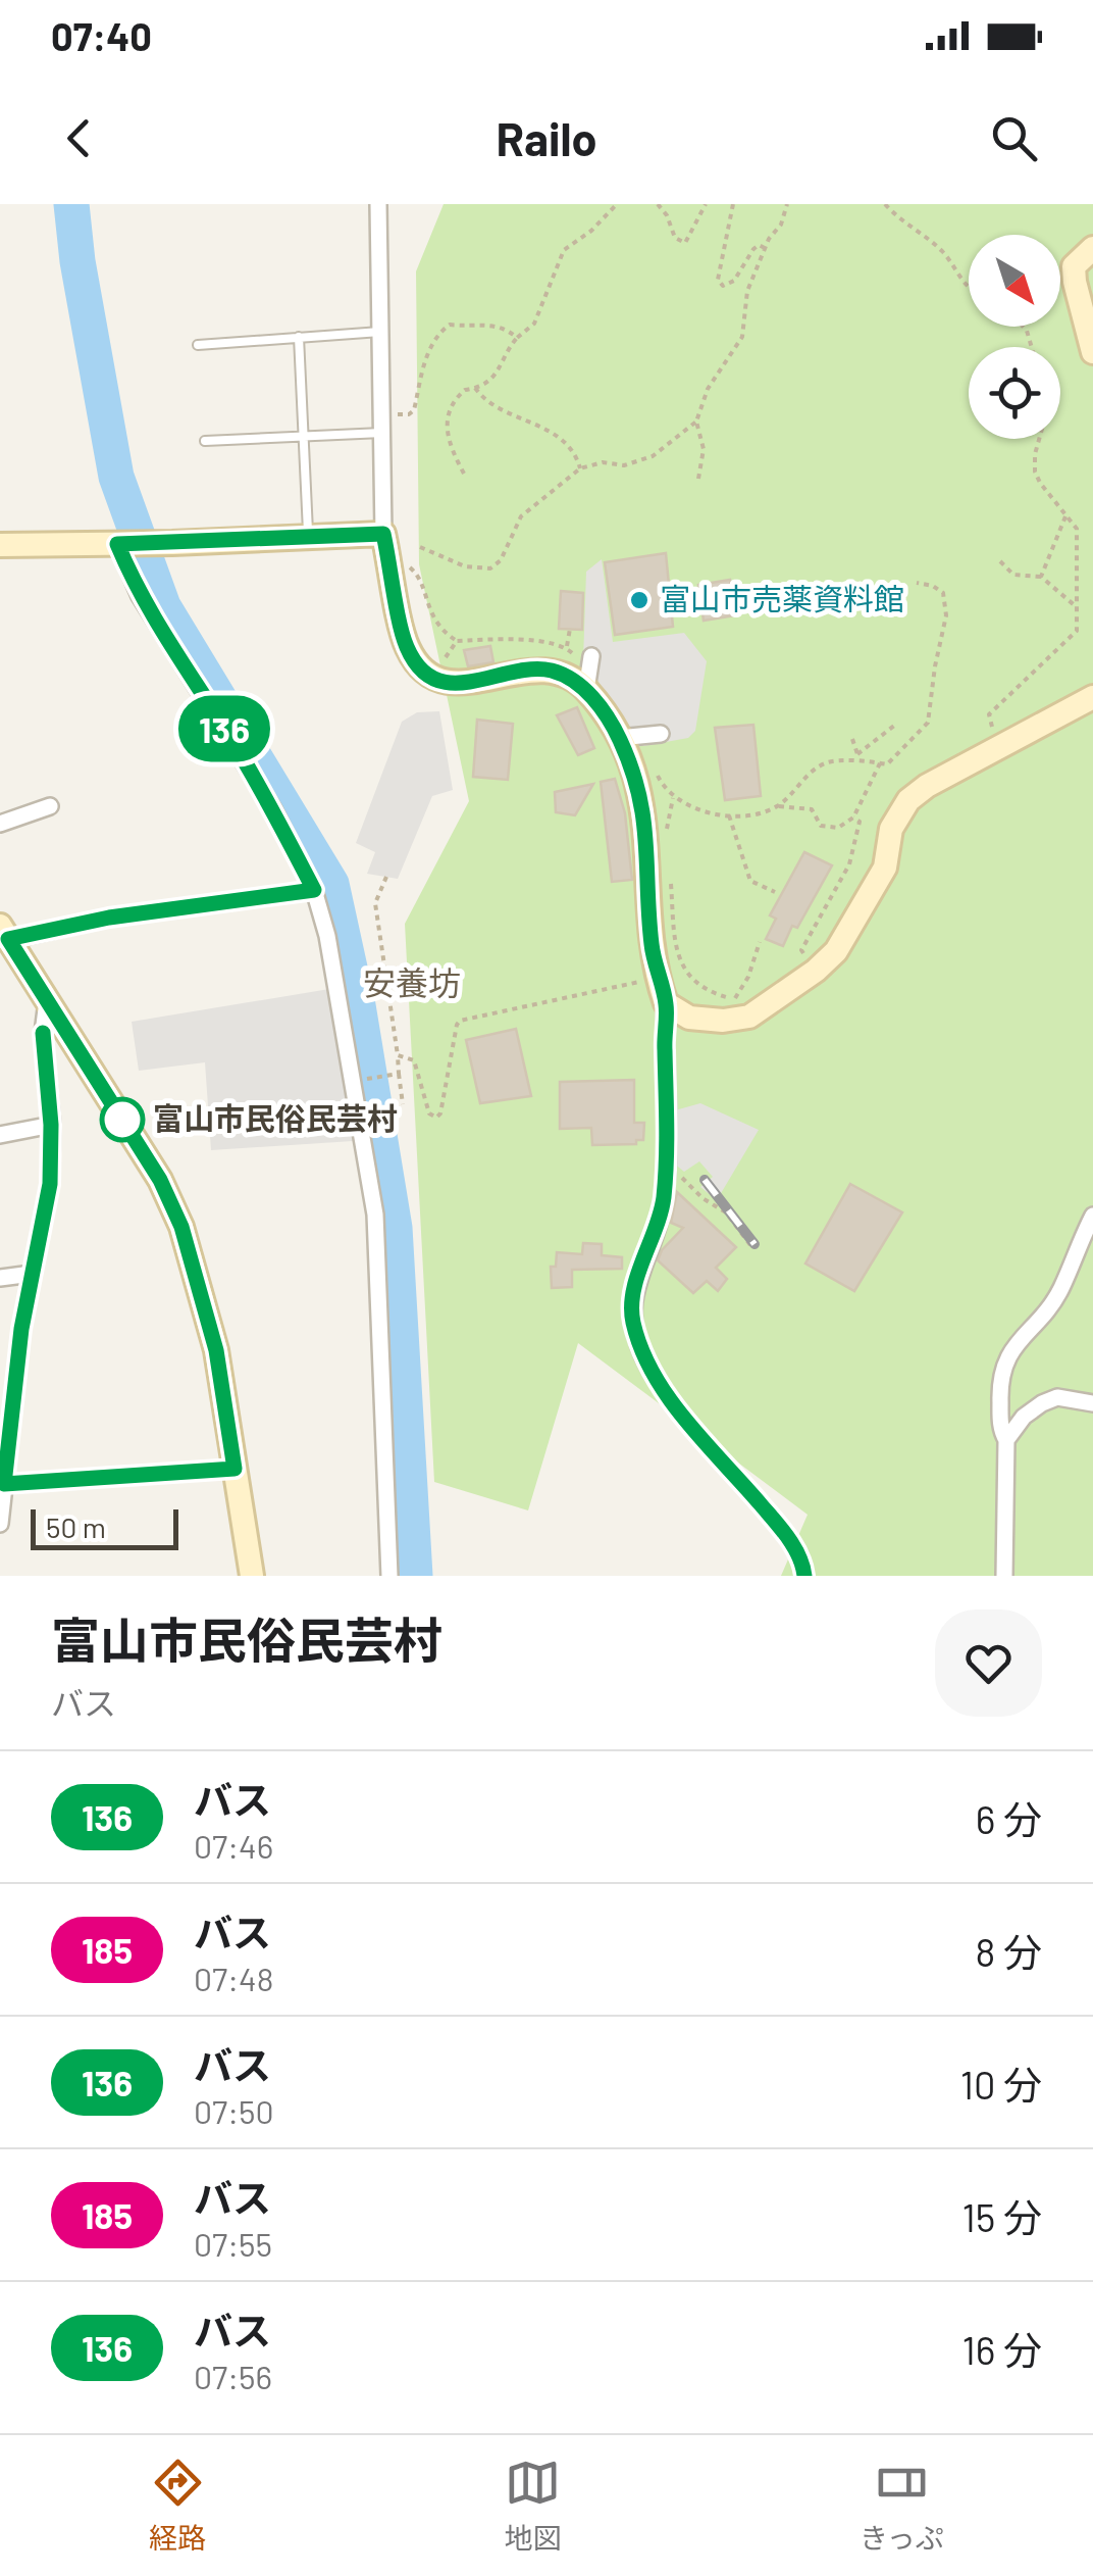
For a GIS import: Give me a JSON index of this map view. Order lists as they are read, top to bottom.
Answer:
{
  "districts": ["安養坊"],
  "places": ["富山市売薬資料館", "富山市民俗民芸村"],
  "lines": ["bus line 136"],
  "scale_bar": "50 m",
  "north": "bottom right",
  "page": {
    "status": "07:40",
    "header": "Railo",
    "on_map": "136",
    "scale": "50 m",
    "heading": ["富山市民俗民芸村", "バス"],
    "list": [
      {
        "mark": "136",
        "name": "バス",
        "note": "07:46",
        "value": "6 分"
      },
      {
        "mark": "185",
        "name": "バス",
        "note": "07:48",
        "value": "8 分"
      },
      {
        "mark": "136",
        "name": "バス",
        "note": "07:50",
        "value": "10 分"
      },
      {
        "mark": "185",
        "name": "バス",
        "note": "07:55",
        "value": "15 分"
      },
      {
        "mark": "136",
        "name": "バス",
        "note": "07:56",
        "value": "16 分"
      }
    ],
    "tabs": ["経路", "地図", "きっぷ"]
  }
}
